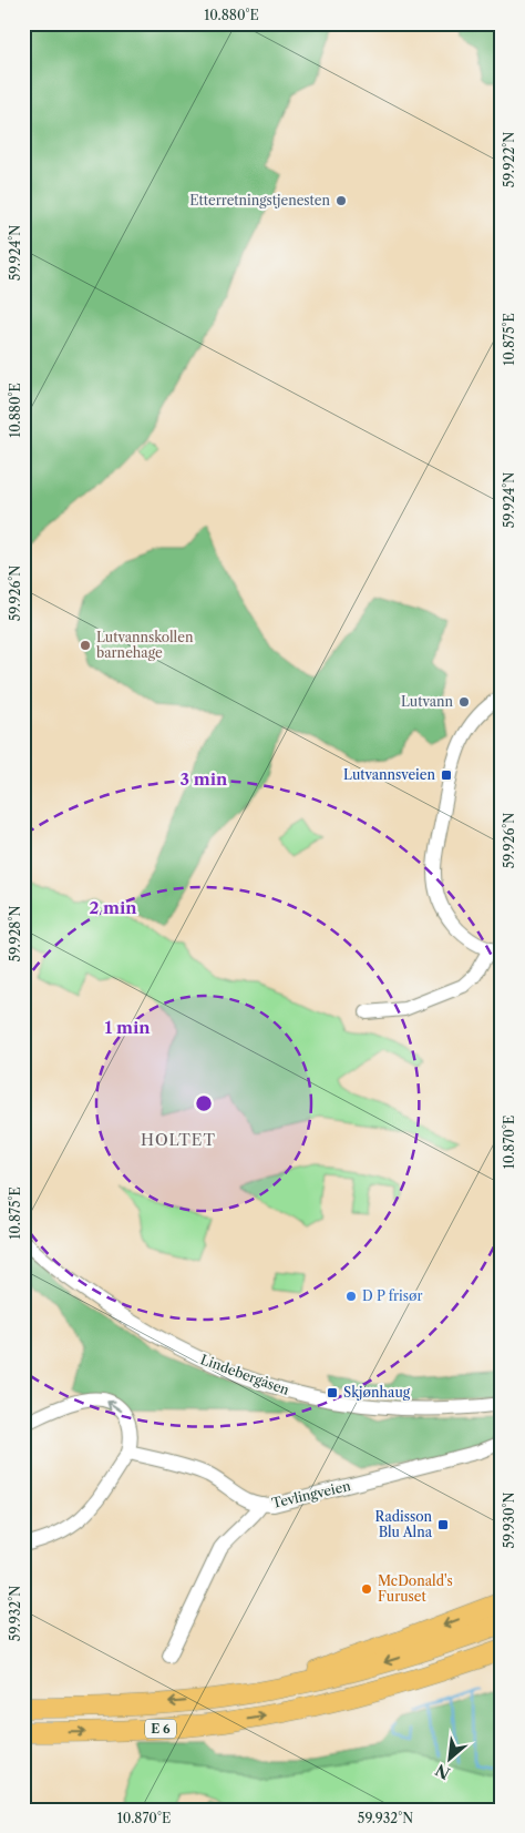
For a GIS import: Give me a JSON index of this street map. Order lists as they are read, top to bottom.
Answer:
{
  "streets": {
    "highway": ["E 6"],
    "street": ["Lindebergåsen", "Tevlingveien"]
  },
  "districts": ["HOLTET"],
  "places": {
    "other": [
      "Etterretningstjenesten",
      "Lutvannskollen barnehage",
      "Lutvann",
      "D P frisør",
      "McDonald's Furuset"
    ],
    "transit": ["Lutvannsveien", "Skjønhaug", "Radisson Blu Alna"]
  },
  "north": "bottom left",
  "coordinates": [
    "10.880°E",
    "59.922°N",
    "59.924°N",
    "10.875°E",
    "59.926°N",
    "59.928°N",
    "10.870°E",
    "59.930°N",
    "59.932°N"
  ],
  "rings": ["3 min", "2 min", "1 min"]
}
